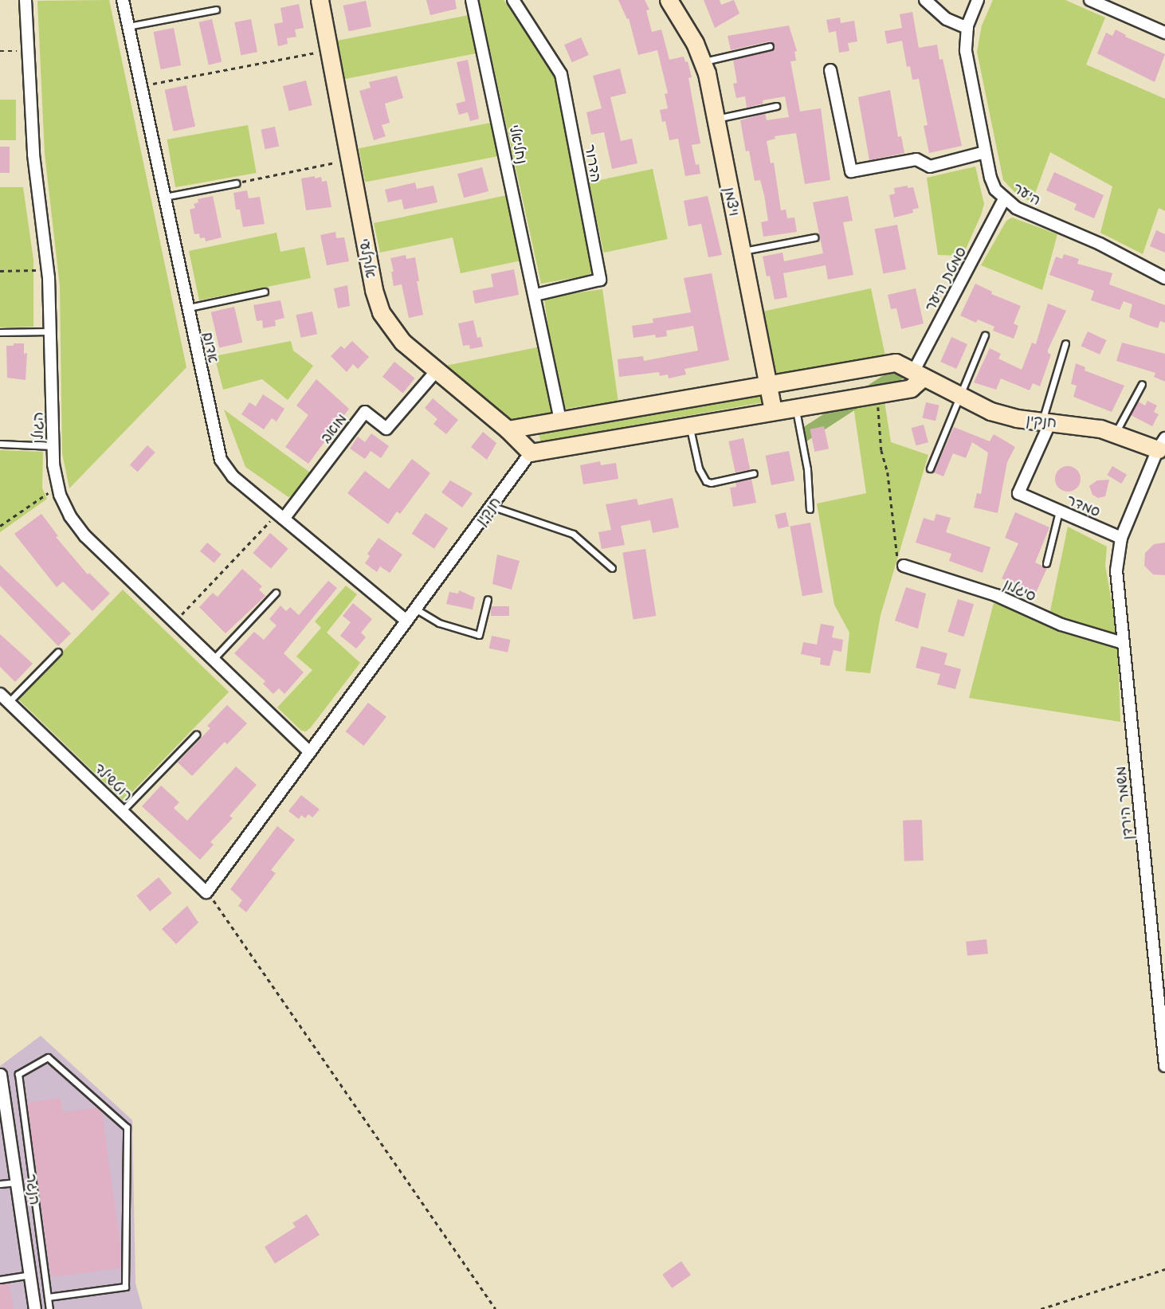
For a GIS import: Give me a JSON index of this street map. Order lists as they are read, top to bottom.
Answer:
{
  "streets": {
    "street": [
      "נחליאלי",
      "הדרור",
      "היער",
      "ויצמן",
      "אלקלעי",
      "סמטת היער",
      "אדום",
      "חנקין",
      "הגולן",
      "מואב",
      "סמדר",
      "סיגלון",
      "רוטשילד",
      "משמר הירדן",
      "הנגר"
    ]
  },
  "crossings": [
    ["נחליאלי", "הדרור"],
    ["נחליאלי", "חנקין"],
    ["היער", "סמטת היער"],
    ["ויצמן", "חנקין"],
    ["אלקלעי", "חנקין"],
    ["אלקלעי", "מואב"],
    ["סמטת היער", "חנקין"],
    ["אדום", "חנקין"],
    ["אדום", "מואב"],
    ["חנקין", "הגולן"],
    ["חנקין", "סמדר"],
    ["חנקין", "רוטשילד"],
    ["סמדר", "משמר הירדן"],
    ["סיגלון", "משמר הירדן"]
  ]
}
